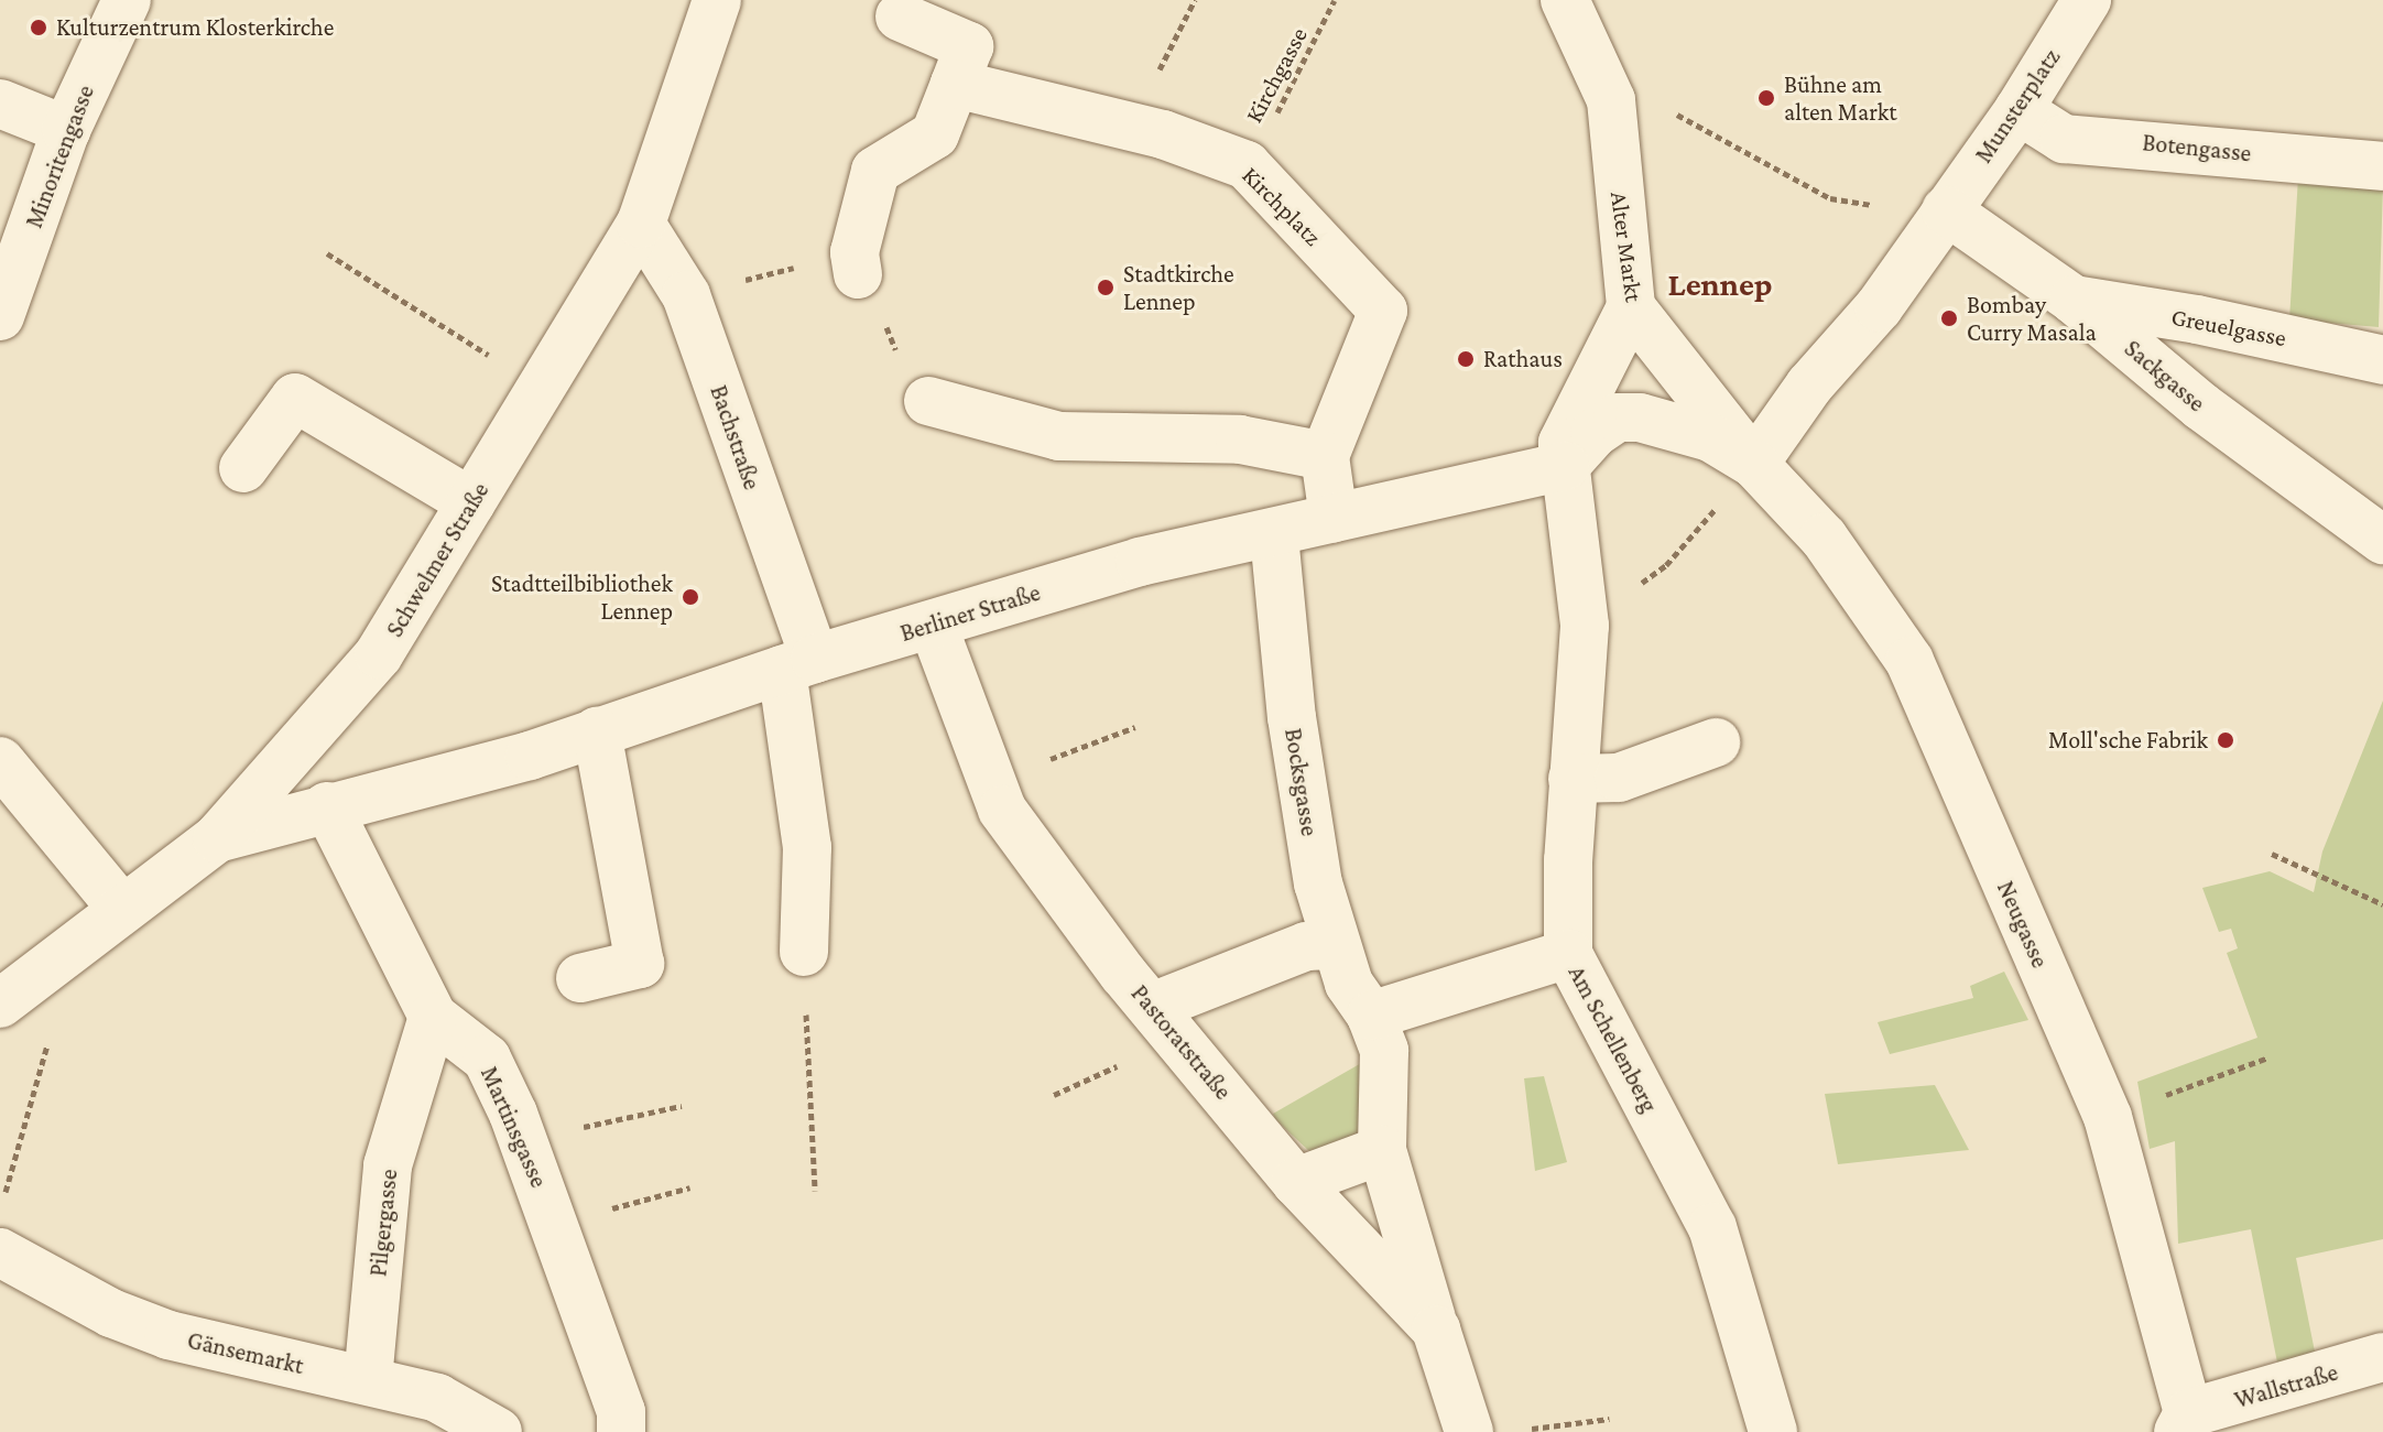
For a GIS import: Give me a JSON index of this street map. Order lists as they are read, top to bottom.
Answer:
{
  "streets": {
    "street": [
      "Munsterplatz",
      "Botengasse",
      "Minoritengasse",
      "Kirchplatz",
      "Alter Markt",
      "Greuelgasse",
      "Sackgasse",
      "Bachstraße",
      "Schwelmer Straße",
      "Berliner Straße",
      "Bocksgasse",
      "Neugasse",
      "Am Schellenberg",
      "Pastoratstraße",
      "Martinsgasse",
      "Pilgergasse",
      "Gänsemarkt",
      "Wallstraße"
    ],
    "path": ["Kirchgasse"]
  },
  "crossings": [
    ["Kirchgasse", "Kirchplatz"],
    ["Munsterplatz", "Botengasse"],
    ["Munsterplatz", "Sackgasse"],
    ["Alter Markt", "Neugasse"],
    ["Greuelgasse", "Sackgasse"],
    ["Bachstraße", "Schwelmer Straße"],
    ["Bachstraße", "Berliner Straße"],
    ["Schwelmer Straße", "Berliner Straße"],
    ["Berliner Straße", "Bocksgasse"],
    ["Berliner Straße", "Am Schellenberg"],
    ["Berliner Straße", "Pastoratstraße"],
    ["Berliner Straße", "Martinsgasse"],
    ["Bocksgasse", "Pastoratstraße"],
    ["Neugasse", "Wallstraße"],
    ["Martinsgasse", "Pilgergasse"],
    ["Pilgergasse", "Gänsemarkt"]
  ],
  "districts": ["Lennep"],
  "places": [
    "Kulturzentrum Klosterkirche",
    "Bühne am alten Markt",
    "Stadtkirche Lennep",
    "Bombay Curry Masala",
    "Rathaus",
    "Stadtteilbibliothek Lennep",
    "Moll'sche Fabrik"
  ]
}
